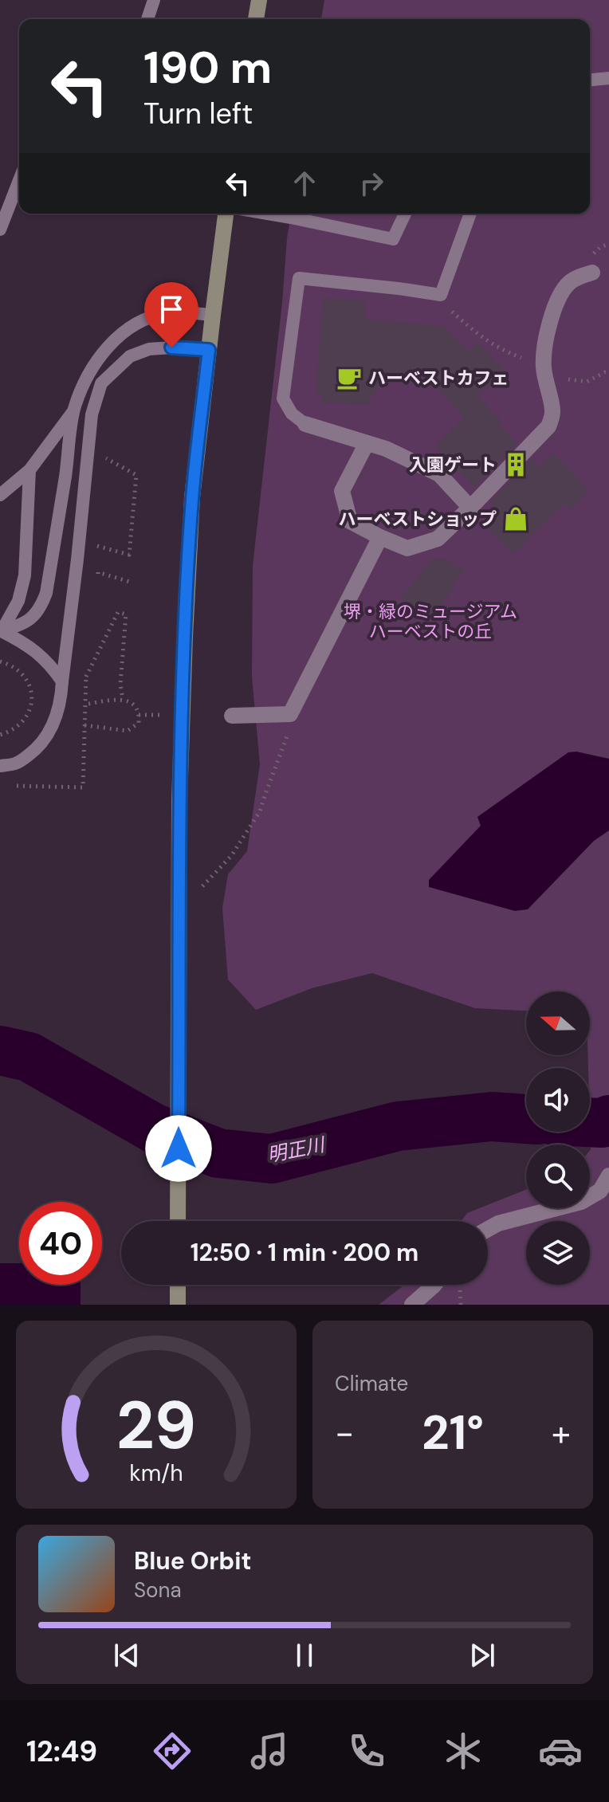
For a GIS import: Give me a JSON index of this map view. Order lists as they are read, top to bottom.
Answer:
{
  "water": ["明正川"],
  "parks": ["堺・緑のミュージアム ハーベストの丘"],
  "places": {
    "cafe": ["ハーベストカフェ"],
    "building": ["入園ゲート"],
    "shop": ["ハーベストショップ"]
  },
  "north": "left",
  "page": {
    "turn": ["190 m", "Turn left"],
    "limit": "40",
    "trip": "12:50 · 1 min · 200 m",
    "tile": "Climate",
    "heat": ["−", "21°", "+"],
    "song": ["Blue Orbit", "Sona"],
    "tabs": "12:49",
    "gauge": ["29", "km/h"]
  }
}
